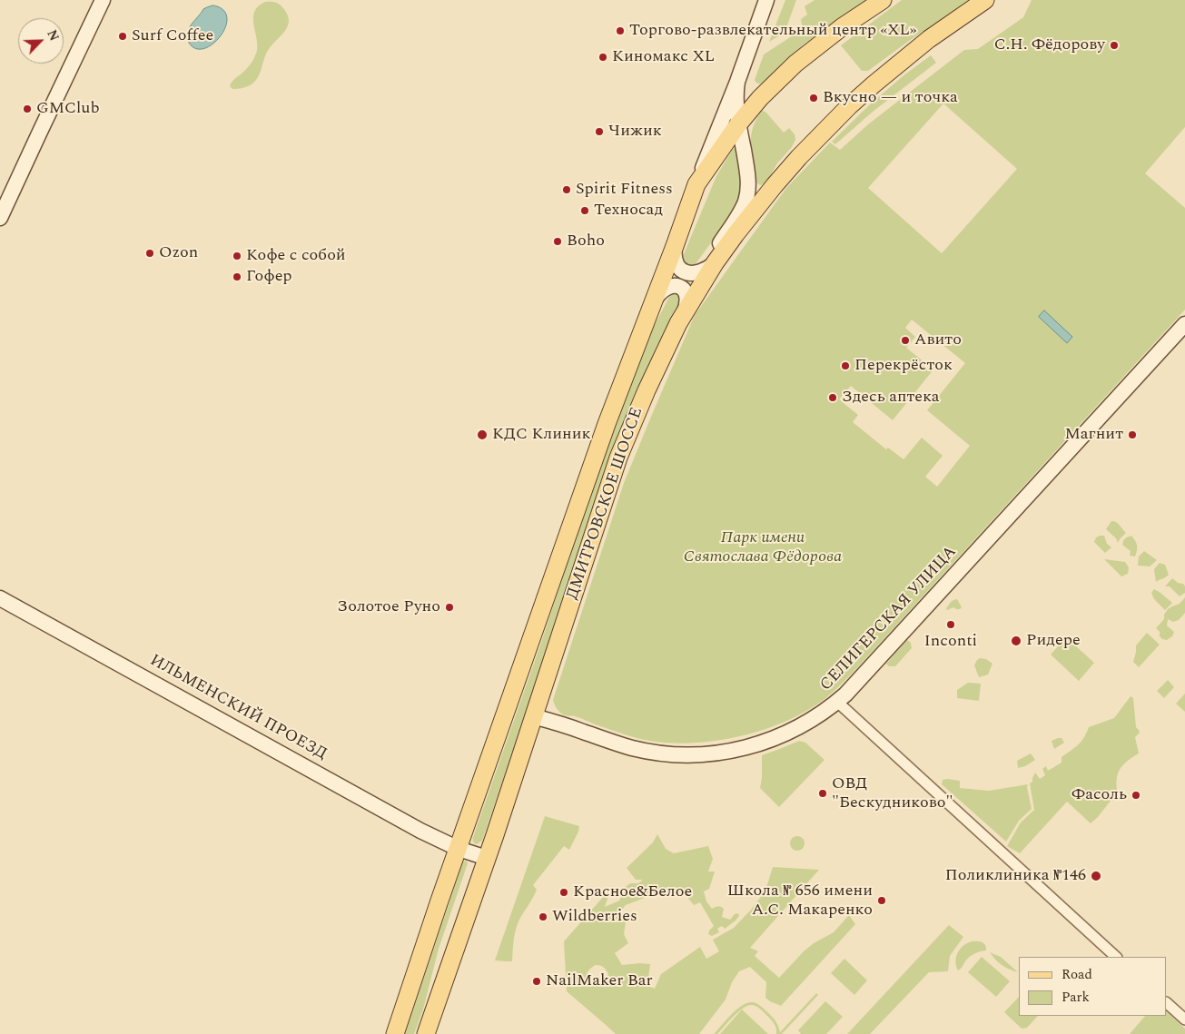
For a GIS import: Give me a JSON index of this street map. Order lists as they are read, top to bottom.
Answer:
{
  "streets": {
    "main road": ["ДМИТРОВСКОЕ ШОССЕ"],
    "street": ["СЕЛИГЕРСКАЯ УЛИЦА", "ИЛЬМЕНСКИЙ ПРОЕЗД"]
  },
  "crossings": [
    ["ДМИТРОВСКОЕ ШОССЕ", "СЕЛИГЕРСКАЯ УЛИЦА"],
    ["ДМИТРОВСКОЕ ШОССЕ", "ИЛЬМЕНСКИЙ ПРОЕЗД"]
  ],
  "parks": ["Парк имени Святослава Фёдорова"],
  "places": [
    "Торгово-развлекательный центр «XL»",
    "Surf Coffee",
    "С.Н. Фёдорову",
    "Киномакс XL",
    "Вкусно — и точка",
    "GMClub",
    "Чижик",
    "Spirit Fitness",
    "Техносад",
    "Boho",
    "Ozon",
    "Кофе с собой",
    "Гофер",
    "Авито",
    "Перекрёсток",
    "Здесь аптека",
    "КДС Клиник",
    "Магнит",
    "Золотое Руно",
    "Inconti",
    "Ридере",
    "ОВД \"Бескудниково\"",
    "Фасоль",
    "Поликлиника №146",
    "Красное&Белое",
    "Школа № 656 имени А.С. Макаренко",
    "Wildberries",
    "NailMaker Bar"
  ],
  "legend": ["Road", "Park"],
  "north": "top right"
}
